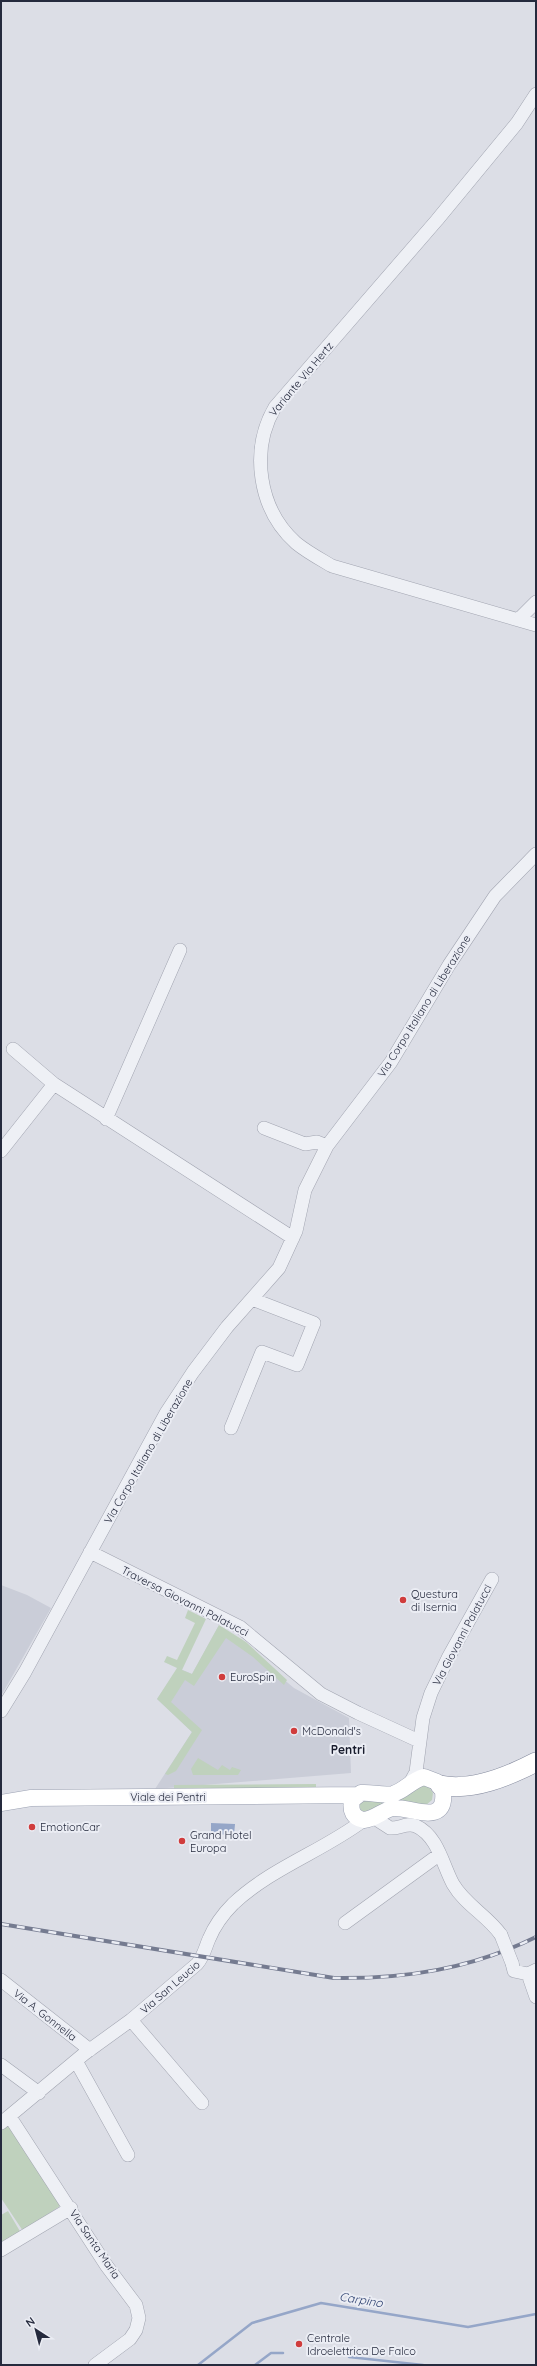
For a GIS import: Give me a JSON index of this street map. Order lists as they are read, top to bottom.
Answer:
{
  "streets": {
    "main road": ["Viale dei Pentri"],
    "street": [
      "Variante Via Hertz",
      "Via Corpo Italiano di Liberazione",
      "Traversa Giovanni Palatucci",
      "Via Giovanni Palatucci",
      "Via San Leucio",
      "Via A. Gonnella",
      "Via Santa Maria"
    ]
  },
  "crossings": [
    ["Via Corpo Italiano di Liberazione", "Traversa Giovanni Palatucci"],
    ["Traversa Giovanni Palatucci", "Via Giovanni Palatucci"],
    ["Via Giovanni Palatucci", "Viale dei Pentri"],
    ["Viale dei Pentri", "Via San Leucio"],
    ["Via San Leucio", "Via A. Gonnella"],
    ["Via San Leucio", "Via Santa Maria"]
  ],
  "districts": ["Pentri"],
  "water": ["Carpino"],
  "places": [
    "Questura di Isernia",
    "EuroSpin",
    "McDonald's",
    "EmotionCar",
    "Grand Hotel Europa",
    "Centrale Idroelettrica De Falco"
  ],
  "north": "top left"
}
